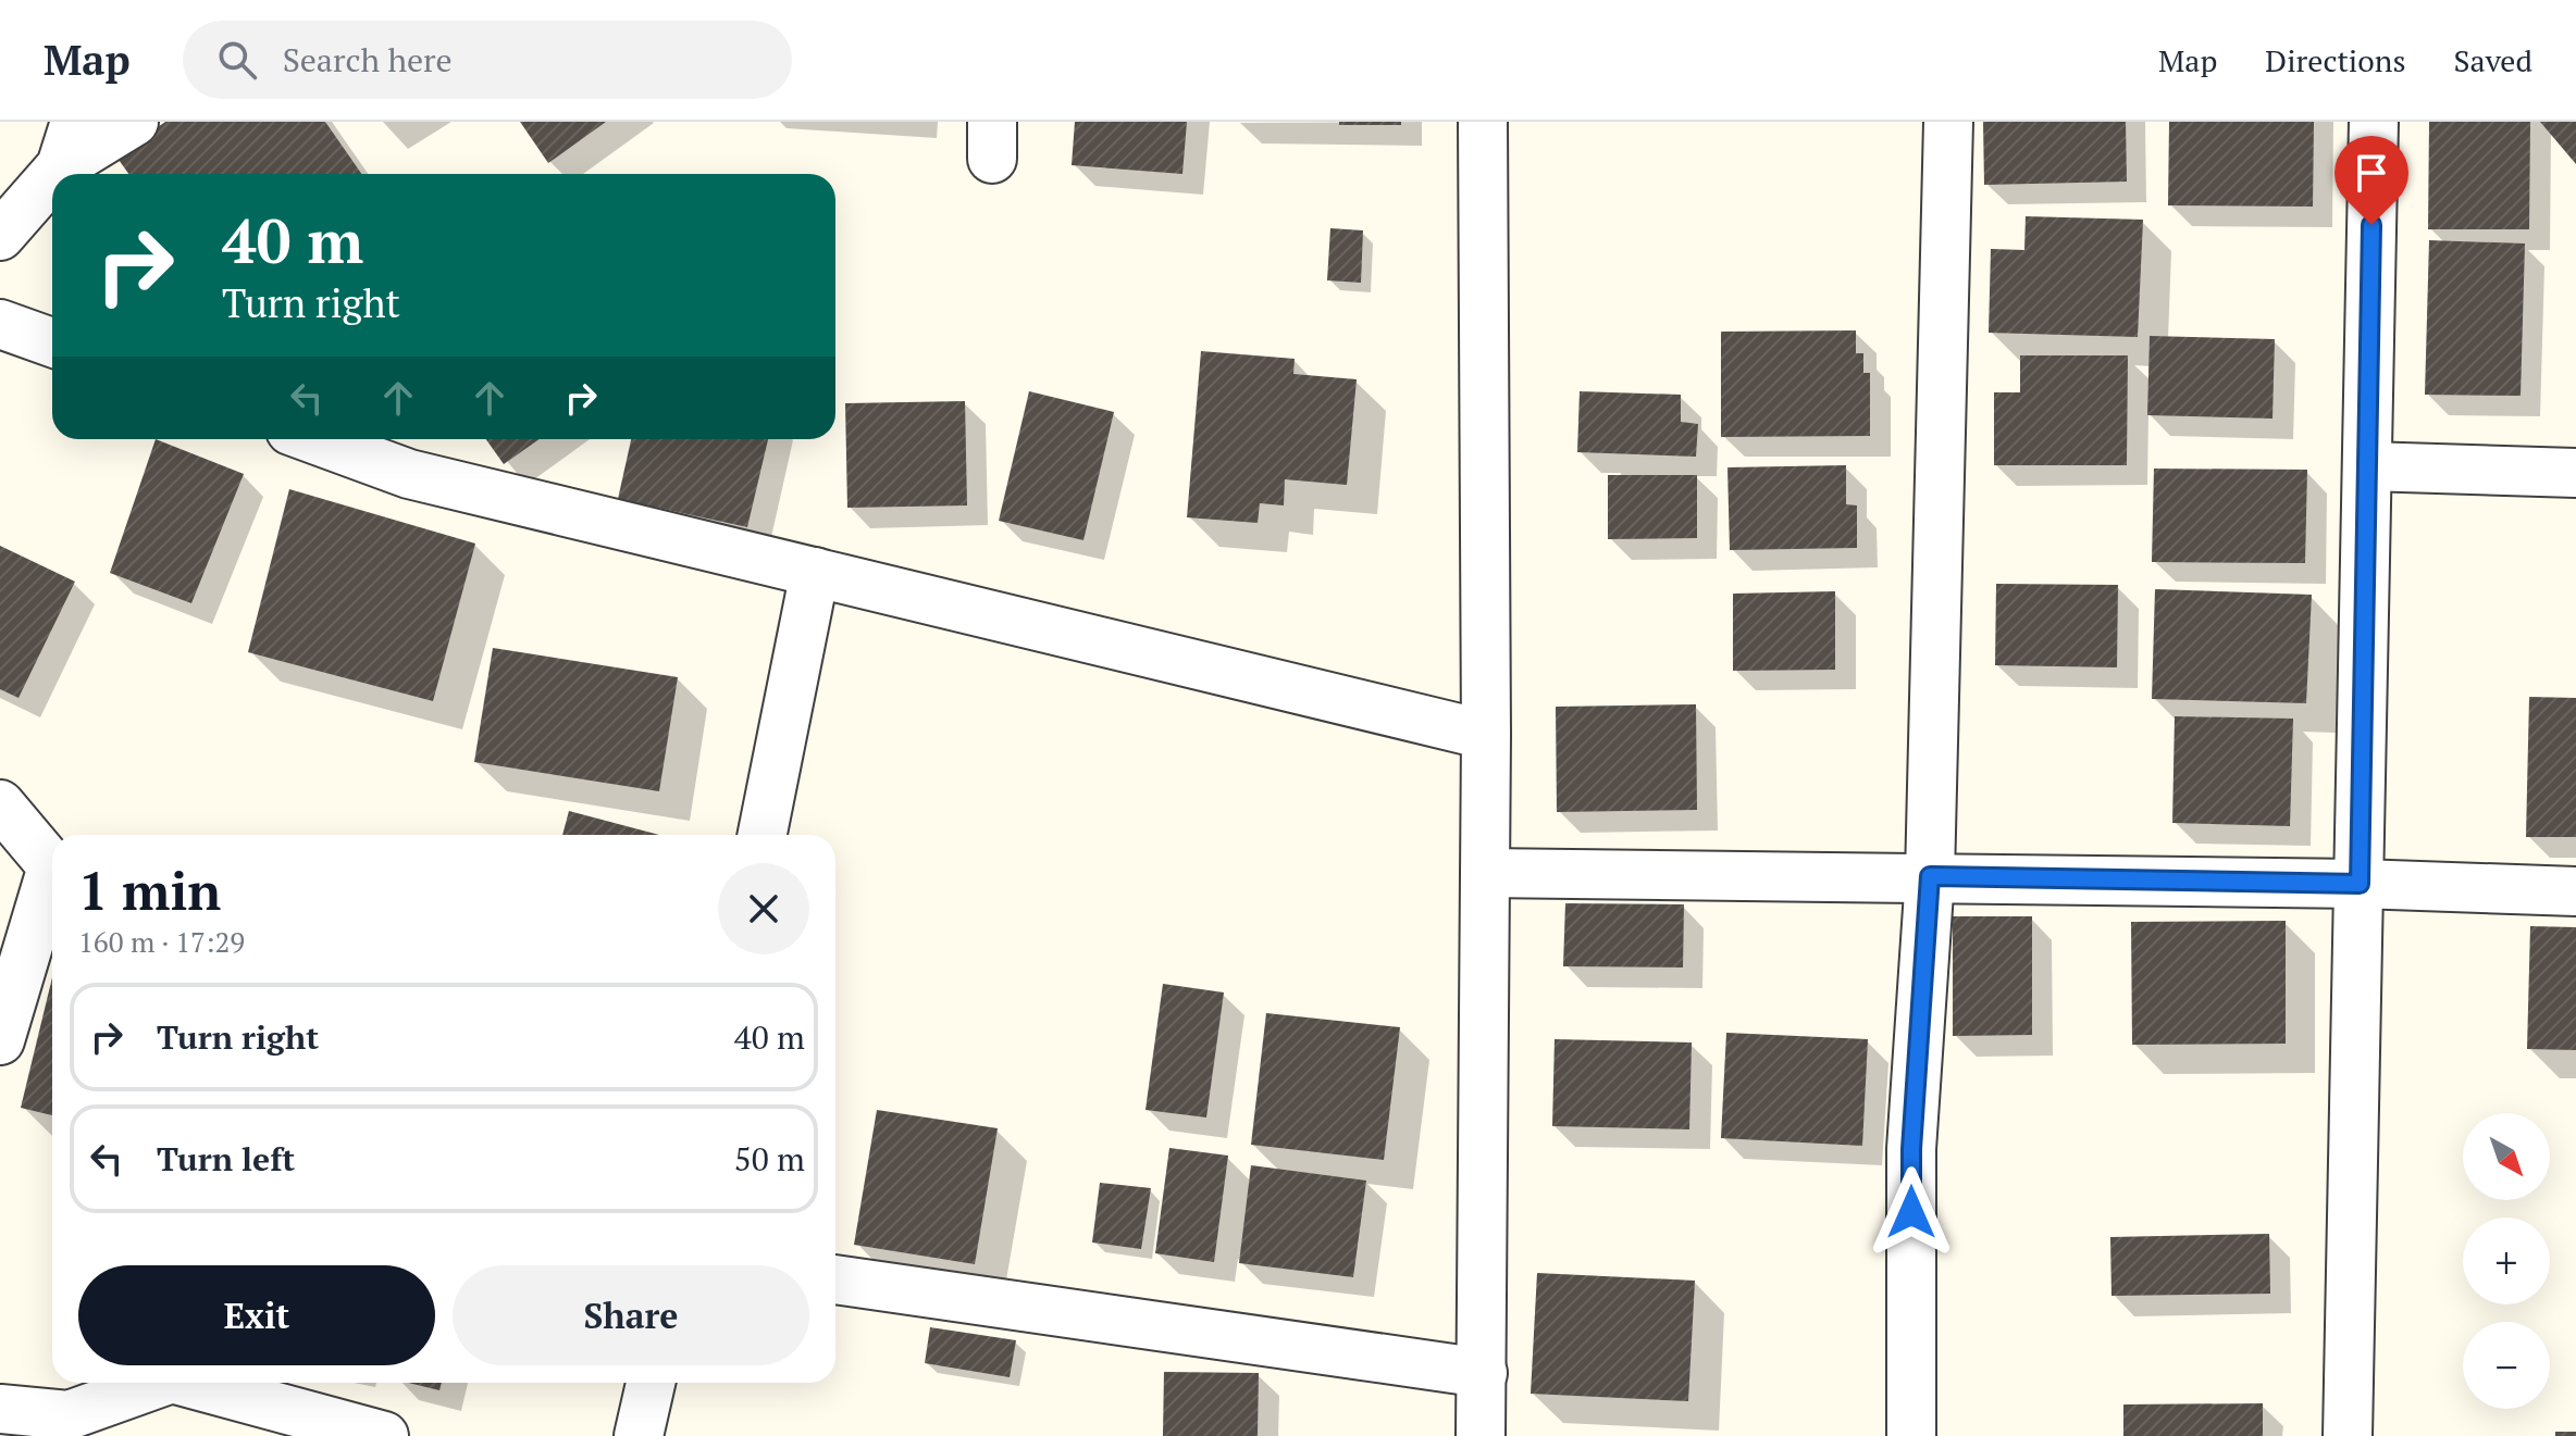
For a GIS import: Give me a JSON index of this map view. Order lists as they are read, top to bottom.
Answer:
{
  "north": "bottom right",
  "page": {
    "header": "Map",
    "search": "Search here",
    "nav": ["Map", "Directions", "Saved"],
    "turn": ["40 m", "Turn right"],
    "heading": ["1 min", "160 m · 17:29"],
    "list": [
      {
        "name": "Turn right",
        "value": "40 m"
      },
      {
        "name": "Turn left",
        "value": "50 m"
      }
    ],
    "map_buttons": ["+", "−"],
    "buttons": ["Exit", "Share"]
  }
}
